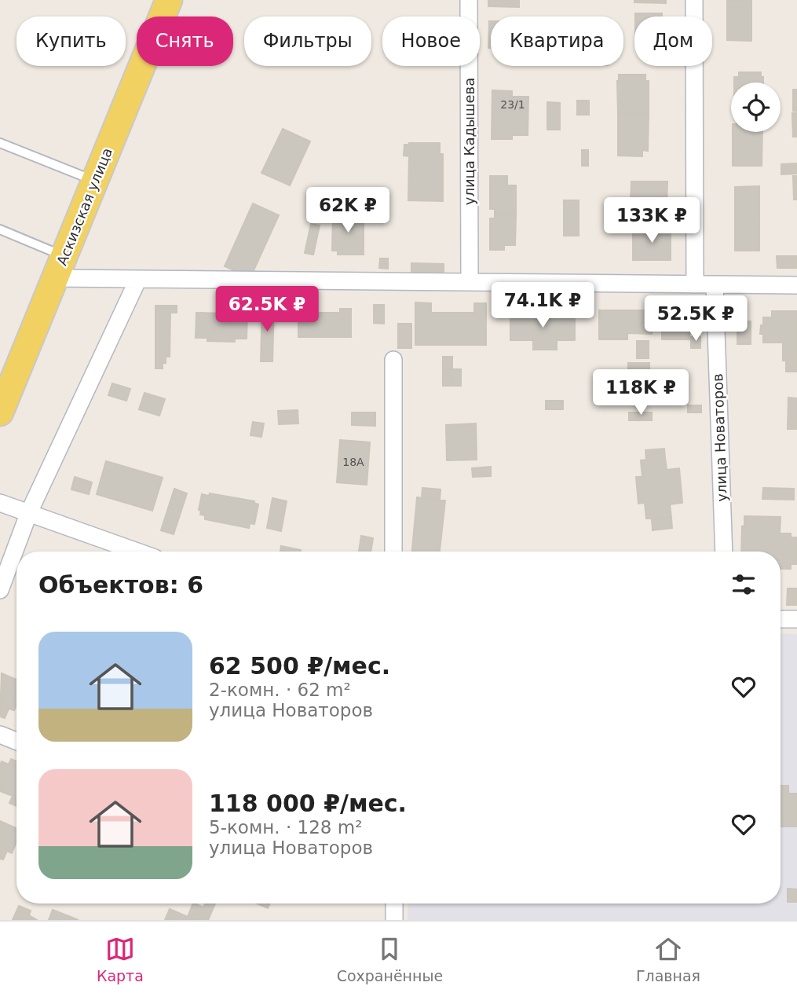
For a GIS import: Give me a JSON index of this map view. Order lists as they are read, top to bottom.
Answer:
{
  "streets": {
    "main road": ["Аскизская улица"],
    "street": ["улица Кадышева", "улица Новаторов"]
  },
  "house_numbers": ["23/1", "18А"],
  "page": {
    "chip": [
      "Купить",
      "Снять",
      "Фильтры",
      "Новое",
      "Квартира",
      "Дом"
    ],
    "price": [
      "62K ₽",
      "133K ₽",
      "74.1K ₽",
      "62.5K ₽",
      "52.5K ₽",
      "118K ₽"
    ],
    "heading": "Объектов: 6",
    "list": [
      {
        "name": "62 500 ₽/мес.",
        "note": "2-комн. · 62 m² · улица Новаторов"
      },
      {
        "name": "118 000 ₽/мес.",
        "note": "5-комн. · 128 m² · улица Новаторов"
      }
    ],
    "tabs": ["Карта", "Сохранённые", "Главная"]
  }
}
